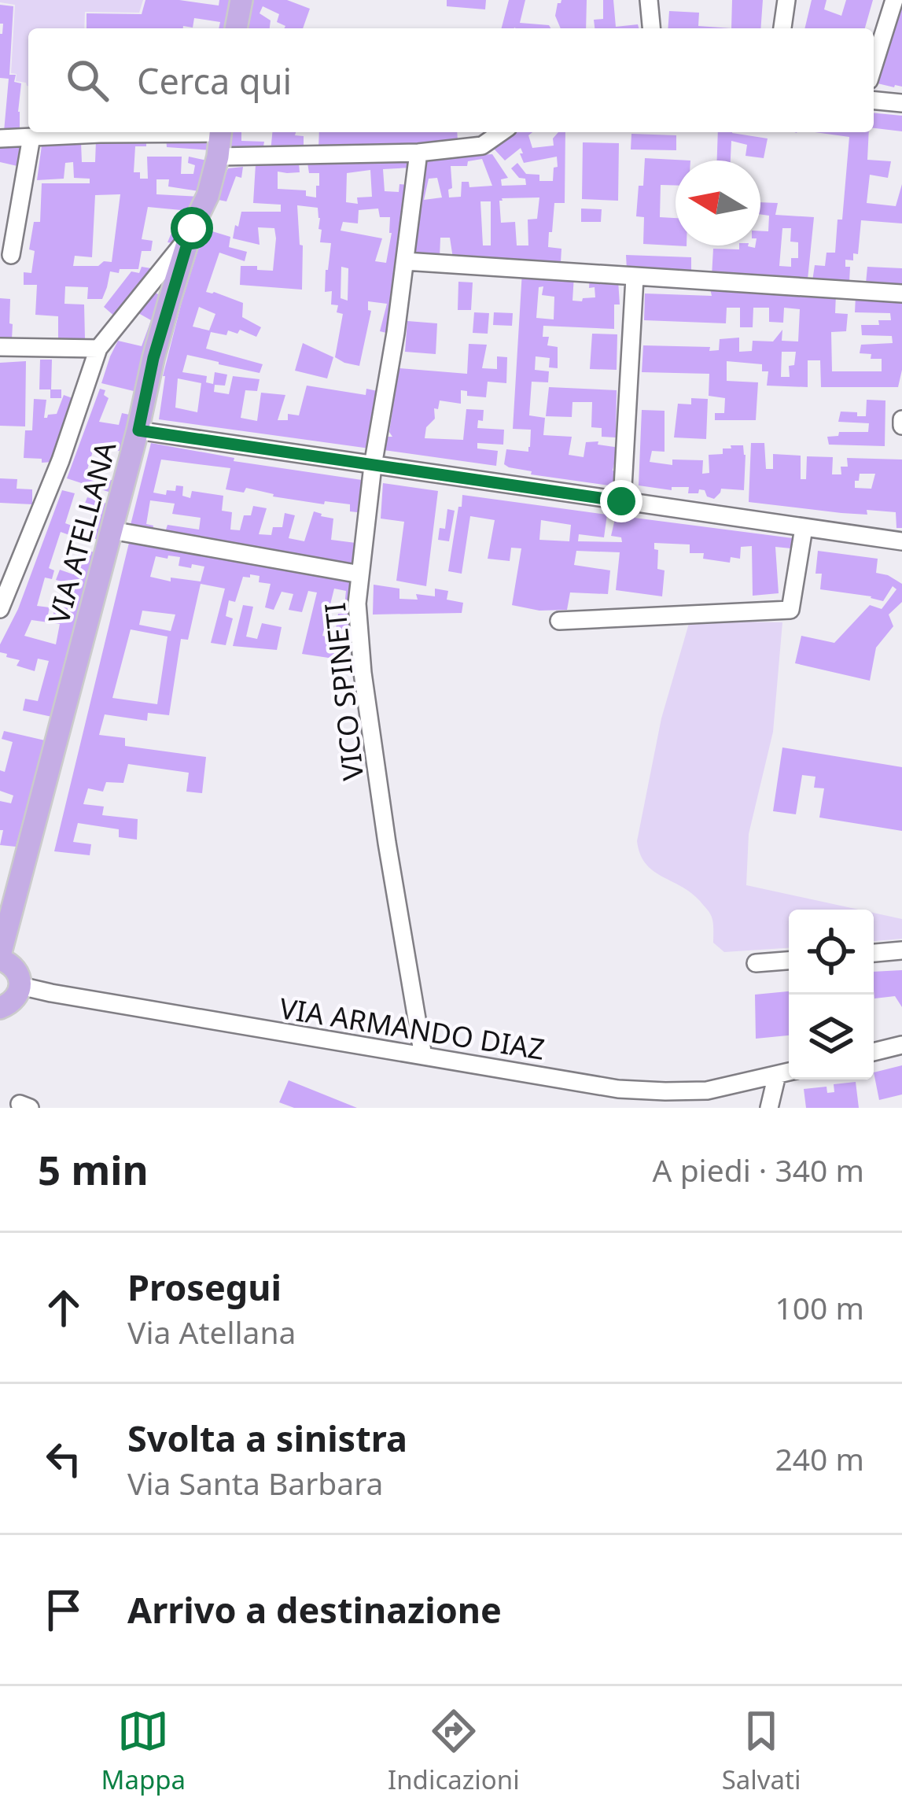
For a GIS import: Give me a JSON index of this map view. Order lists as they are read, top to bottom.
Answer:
{
  "streets": {
    "main road": ["VIA ATELLANA"],
    "street": ["VICO SPINETI", "VIA ARMANDO DIAZ"]
  },
  "crossings": [
    ["VICO SPINETI", "VIA ARMANDO DIAZ"]
  ],
  "north": "left",
  "page": {
    "search": "Cerca qui",
    "heading": ["5 min", "A piedi · 340 m"],
    "list": [
      ["Prosegui", "Via Atellana", "100 m"],
      ["Svolta a sinistra", "Via Santa Barbara", "240 m"],
      "Arrivo a destinazione"
    ],
    "nav": ["Mappa", "Indicazioni", "Salvati"]
  }
}
